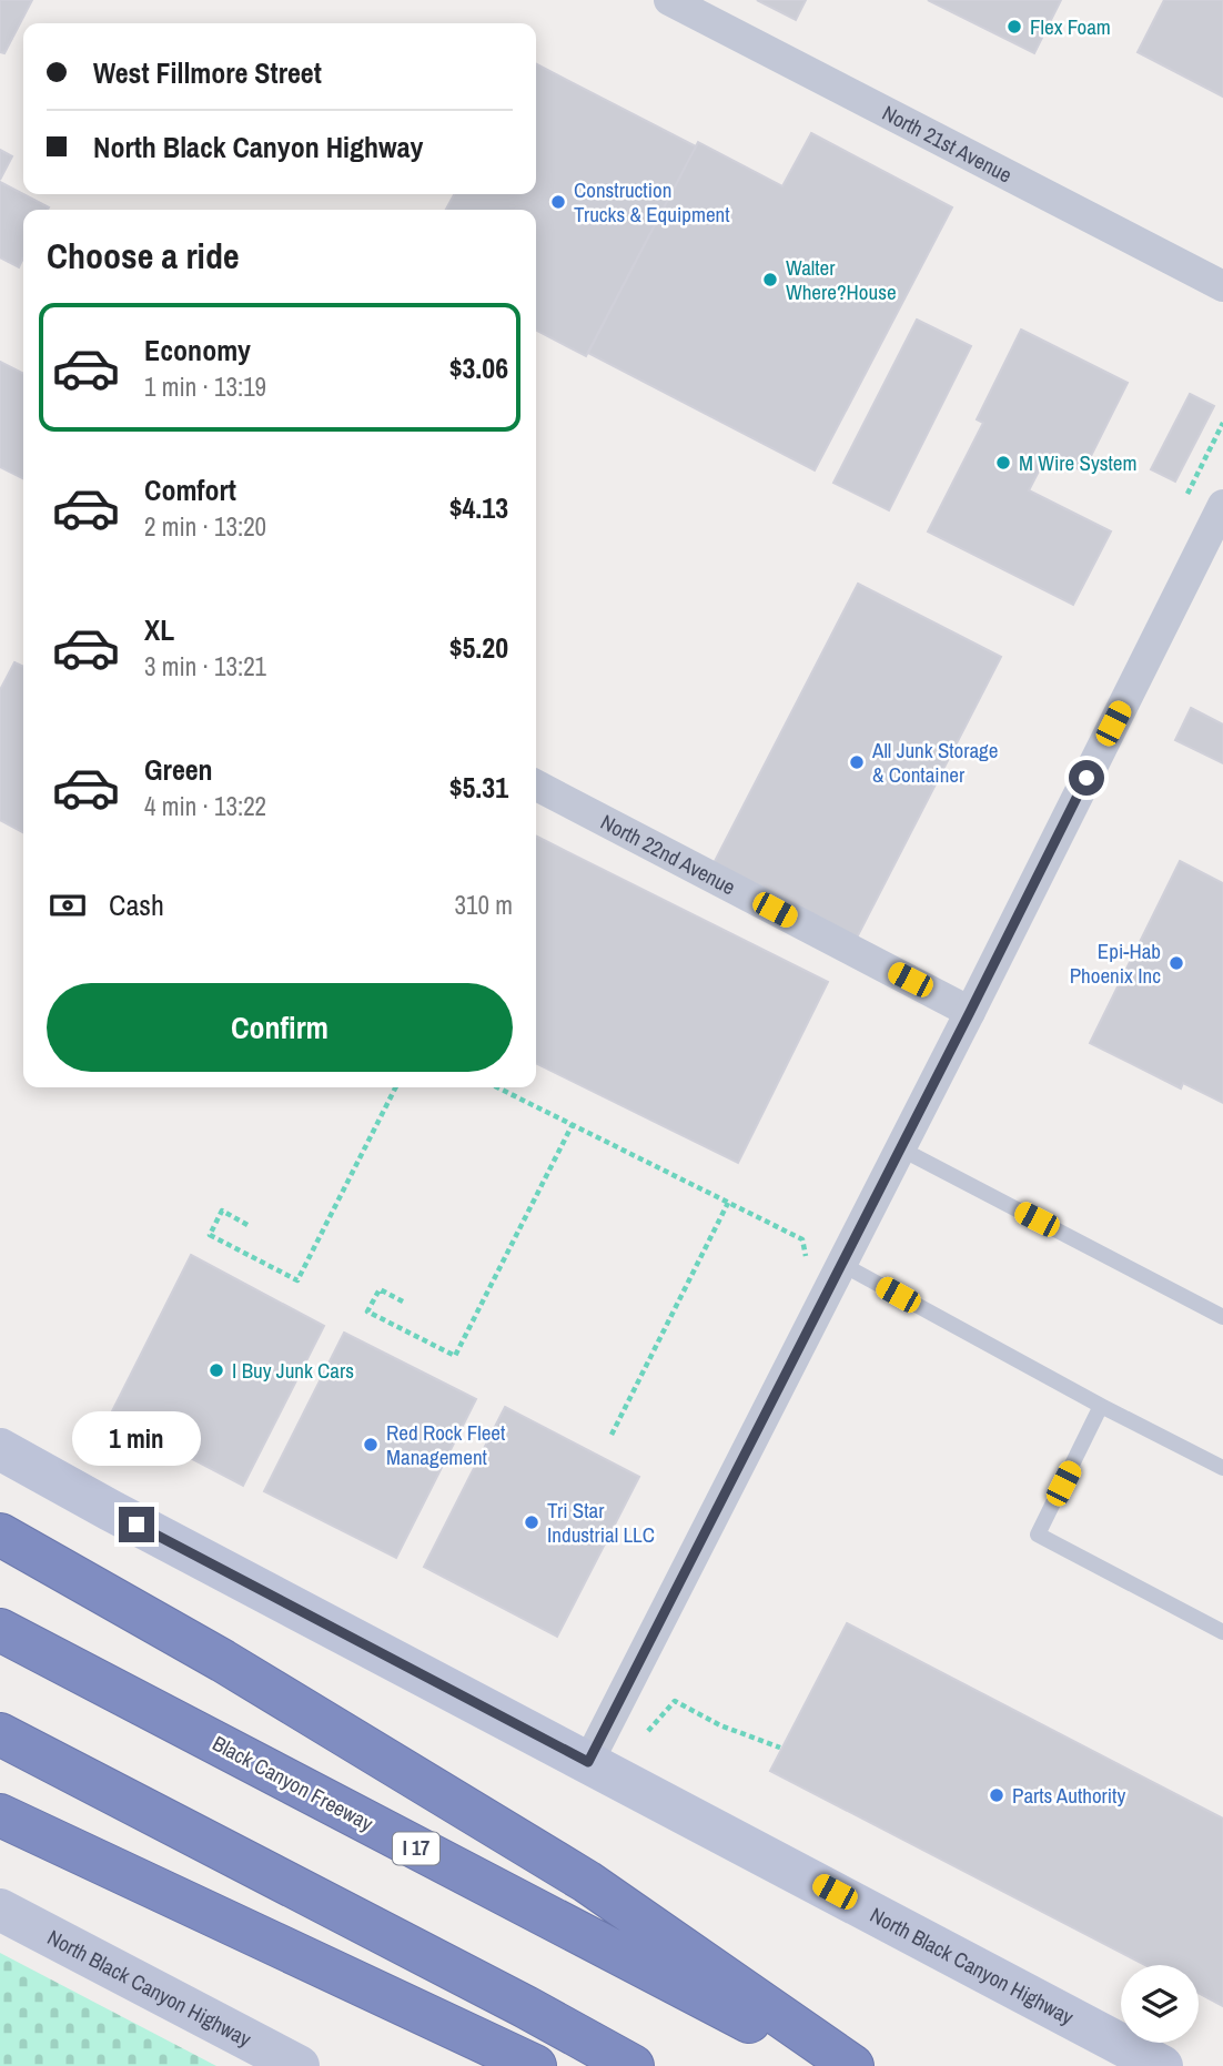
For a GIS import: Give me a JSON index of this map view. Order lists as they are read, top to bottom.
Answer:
{
  "streets": {
    "highway": ["Black Canyon Freeway", "I 17"],
    "main road": ["North Black Canyon Highway"],
    "street": ["North 21st Avenue", "North 22nd Avenue"]
  },
  "places": [
    "Flex Foam",
    "Construction Trucks & Equipment",
    "Walter Where?House",
    "M Wire System",
    "All Junk Storage & Container",
    "Epi-Hab Phoenix Inc",
    "I Buy Junk Cars",
    "Red Rock Fleet Management",
    "Tri Star Industrial LLC",
    "Parts Authority"
  ],
  "page": {
    "banner": ["West Fillmore Street", "North Black Canyon Highway"],
    "heading": "Choose a ride",
    "list": [
      {
        "name": "Economy",
        "note": "1 min · 13:19",
        "value": "$3.06"
      },
      {
        "name": "Comfort",
        "note": "2 min · 13:20",
        "value": "$4.13"
      },
      {
        "name": "XL",
        "note": "3 min · 13:21",
        "value": "$5.20"
      },
      {
        "name": "Green",
        "note": "4 min · 13:22",
        "value": "$5.31"
      }
    ],
    "pay": ["Cash", "310 m"],
    "buttons": "Confirm",
    "bubble": "1 min"
  }
}
